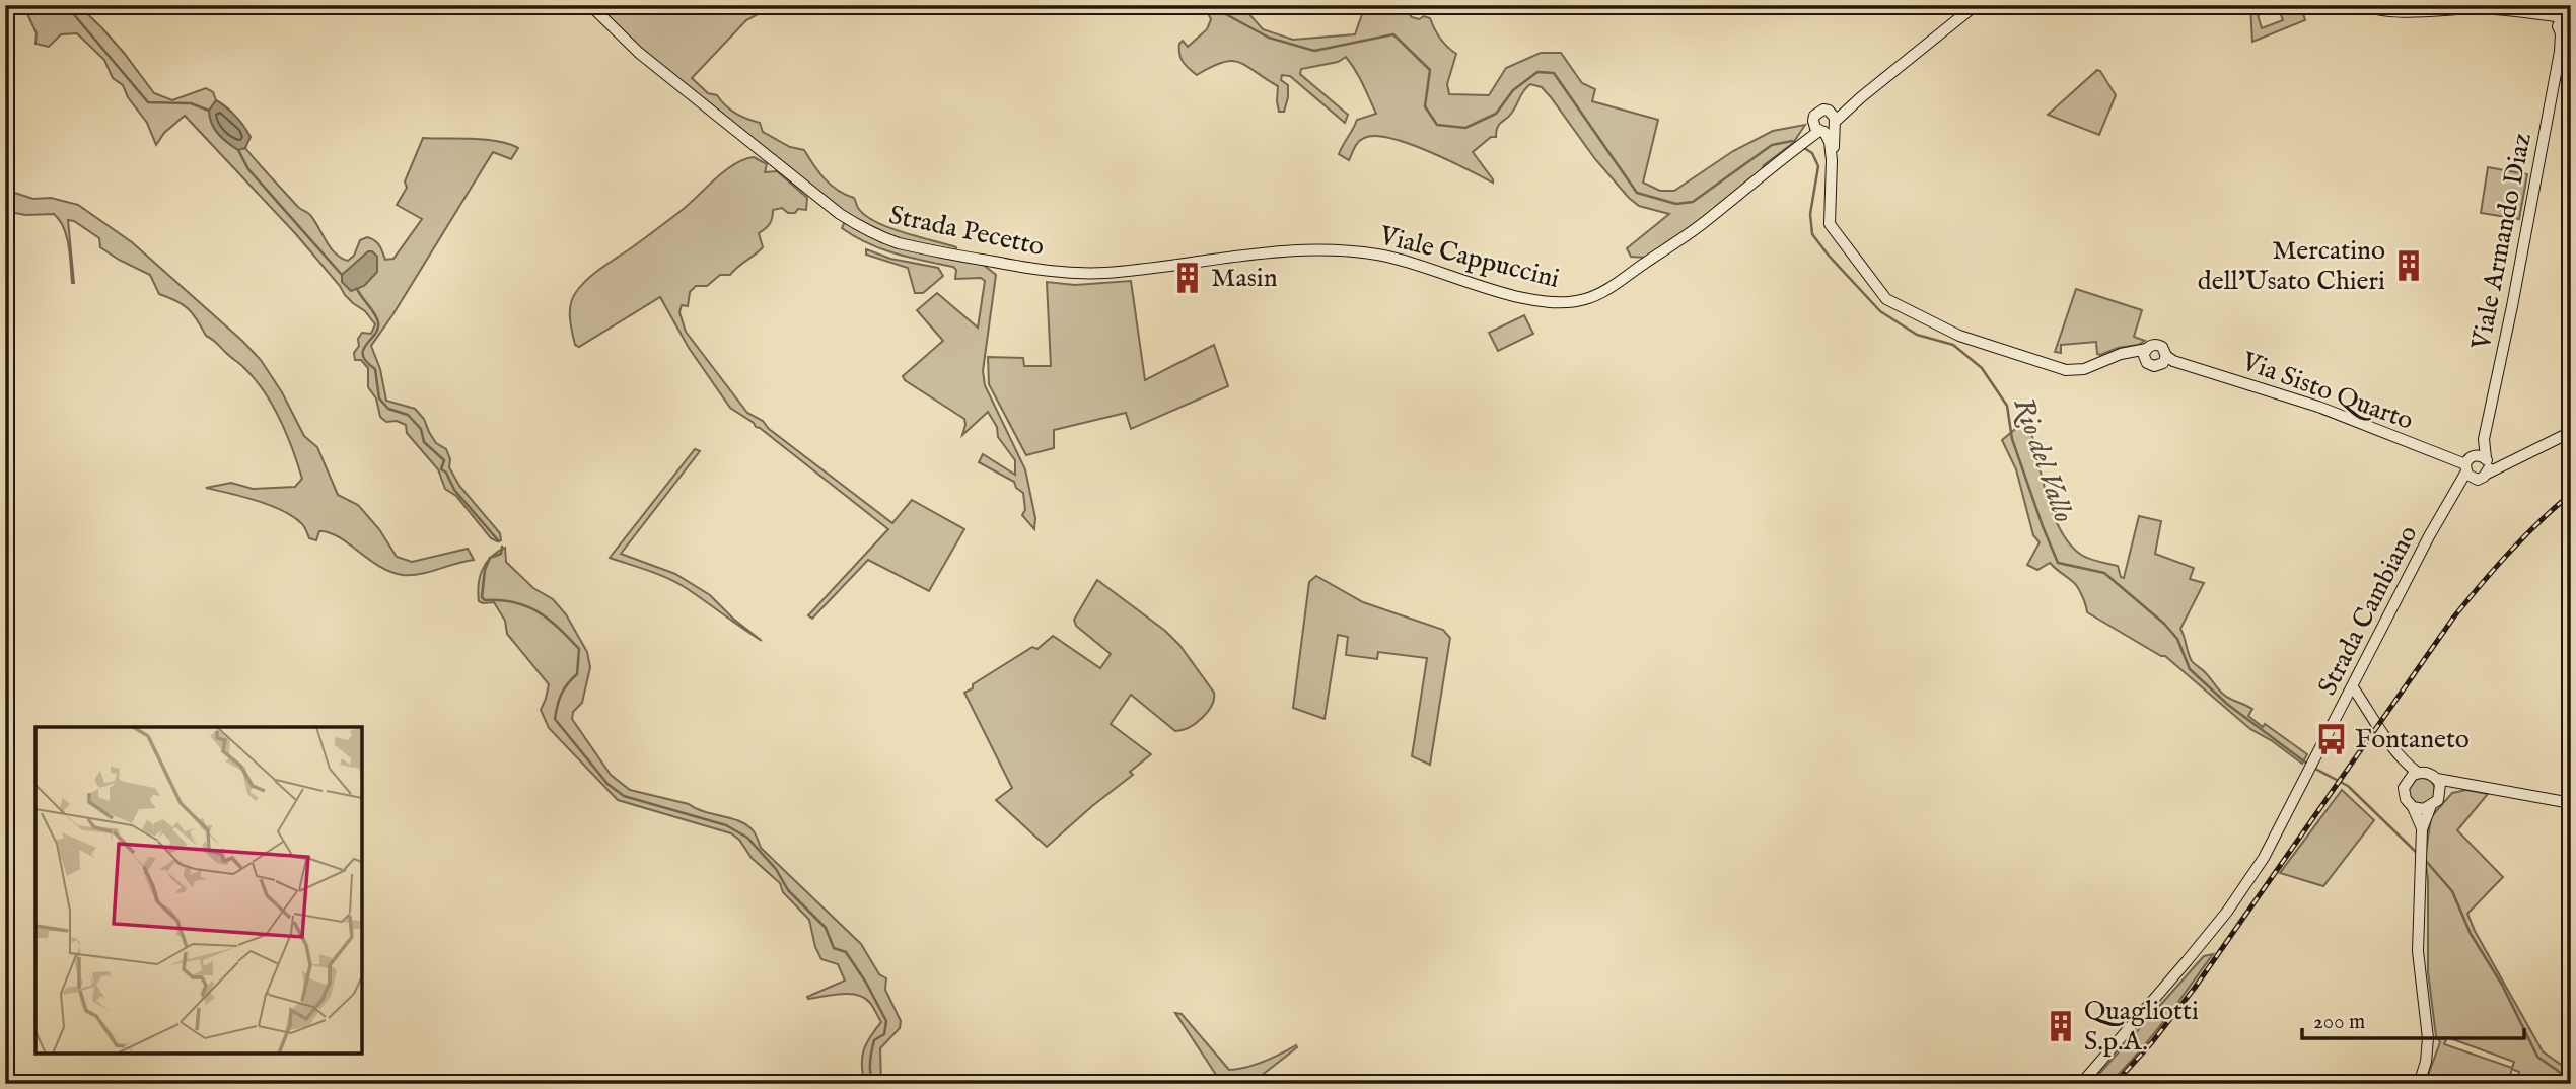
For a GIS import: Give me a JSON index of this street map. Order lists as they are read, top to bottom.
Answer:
{
  "streets": {
    "main road": [
      "Strada Pecetto",
      "Viale Armando Diaz",
      "Viale Cappuccini",
      "Via Sisto Quarto",
      "Strada Cambiano"
    ]
  },
  "crossings": [
    ["Strada Pecetto", "Viale Cappuccini"],
    ["Viale Armando Diaz", "Via Sisto Quarto"],
    ["Viale Armando Diaz", "Strada Cambiano"],
    ["Via Sisto Quarto", "Strada Cambiano"]
  ],
  "water": ["Rio del Vallo"],
  "places": {
    "building": ["Mercatino dell'Usato Chieri", "Masin", "Quagliotti S.p.A."],
    "bus stop": ["Fontaneto"]
  },
  "scale_bar": "200 m"
}
